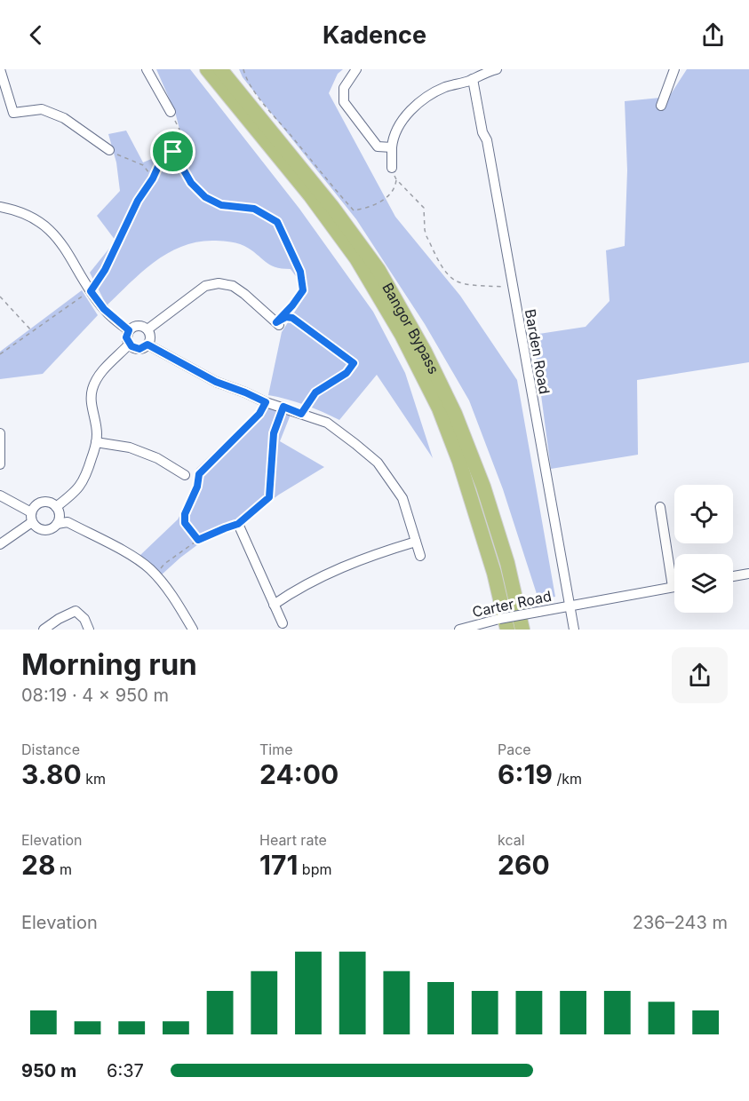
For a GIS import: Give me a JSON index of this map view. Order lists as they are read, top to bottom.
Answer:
{
  "streets": {
    "main road": ["Bangor Bypass"],
    "street": ["Barden Road", "Carter Road"]
  },
  "crossings": [
    ["Bangor Bypass", "Carter Road"],
    ["Barden Road", "Carter Road"]
  ],
  "page": {
    "header": "Kadence",
    "heading": ["Morning run", "08:19 · 4 × 950 m"],
    "stats": [
      ["Distance", "3.80 km"],
      ["Time", "24:00"],
      ["Pace", "6:19 /km"],
      ["Elevation", "28 m"],
      ["Heart rate", "171 bpm"],
      ["kcal", "260"]
    ],
    "chart": ["Elevation", "236–243 m"],
    "list": [
      {
        "name": "950 m",
        "note": "6:37"
      }
    ]
  }
}
